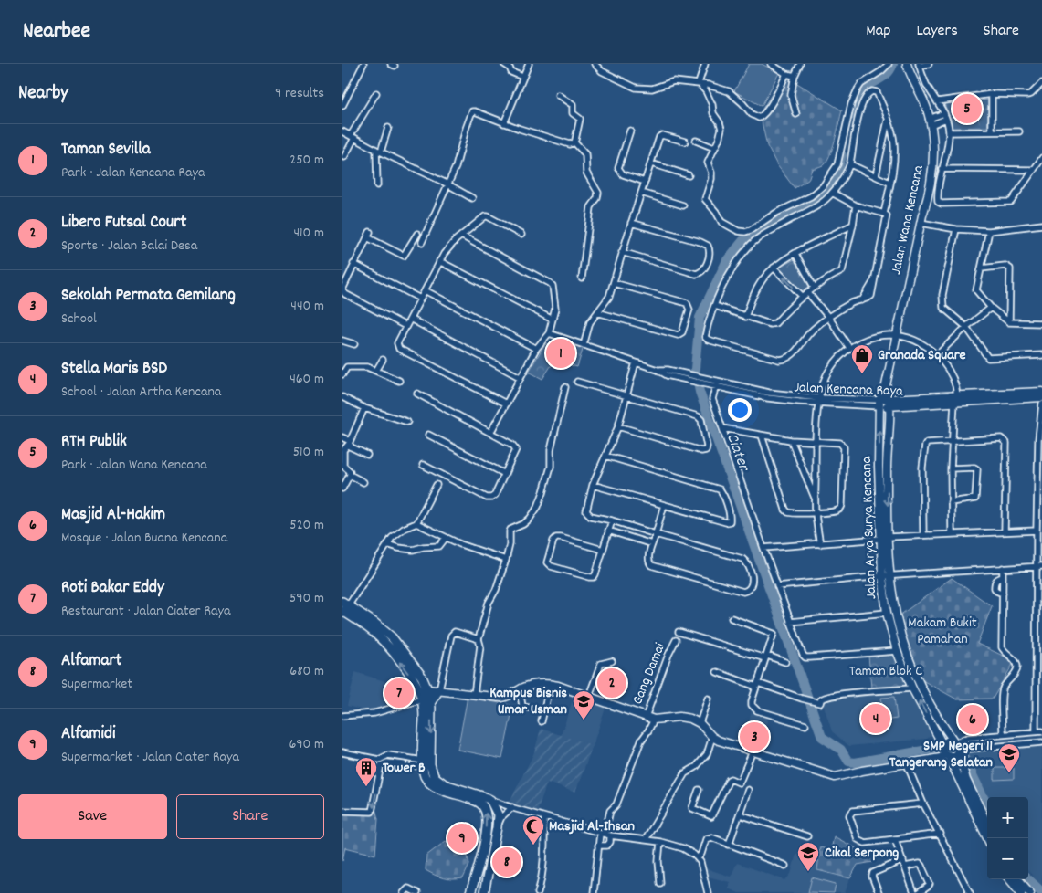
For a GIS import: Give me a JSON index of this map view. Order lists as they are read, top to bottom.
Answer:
{
  "streets": {
    "street": [
      "Jalan Wana Kencana",
      "Jalan Kencana Raya",
      "Jalan Arya Surya Kencana",
      "Gang Damai"
    ]
  },
  "crossings": [
    ["Jalan Wana Kencana", "Jalan Kencana Raya"],
    ["Jalan Wana Kencana", "Jalan Arya Surya Kencana"],
    ["Jalan Kencana Raya", "Jalan Arya Surya Kencana"]
  ],
  "water": ["Ciater"],
  "parks": ["Makam Bukit Pamahan", "Taman Blok C"],
  "places": {
    "shop": ["Granada Square"],
    "school or university": ["Kampus Bisnis Umar Usman", "SMP Negeri 11 Tangerang Selatan", "Cikal Serpong"],
    "building": ["Tower B"],
    "mosque": ["Masjid Al-Ihsan"]
  },
  "page": {
    "header": "Nearbee",
    "nav": ["Map", "Layers", "Share"],
    "heading": ["Nearby", "9 results"],
    "pins": [
      "5",
      "1",
      "2",
      "7",
      "4",
      "6",
      "3",
      "9",
      "8"
    ],
    "list": [
      {
        "mark": "1",
        "name": "Taman Sevilla",
        "note": "Park · Jalan Kencana Raya",
        "value": "250 m"
      },
      {
        "mark": "2",
        "name": "Libero Futsal Court",
        "note": "Sports · Jalan Balai Desa",
        "value": "410 m"
      },
      {
        "mark": "3",
        "name": "Sekolah Permata Gemilang",
        "note": "School",
        "value": "440 m"
      },
      {
        "mark": "4",
        "name": "Stella Maris BSD",
        "note": "School · Jalan Artha Kencana",
        "value": "460 m"
      },
      {
        "mark": "5",
        "name": "RTH Publik",
        "note": "Park · Jalan Wana Kencana",
        "value": "510 m"
      },
      {
        "mark": "6",
        "name": "Masjid Al-Hakim",
        "note": "Mosque · Jalan Buana Kencana",
        "value": "520 m"
      },
      {
        "mark": "7",
        "name": "Roti Bakar Eddy",
        "note": "Restaurant · Jalan Ciater Raya",
        "value": "590 m"
      },
      {
        "mark": "8",
        "name": "Alfamart",
        "note": "Supermarket",
        "value": "680 m"
      },
      {
        "mark": "9",
        "name": "Alfamidi",
        "note": "Supermarket · Jalan Ciater Raya",
        "value": "690 m"
      }
    ],
    "buttons": ["Save", "Share"],
    "map_buttons": ["+", "−"]
  }
}
